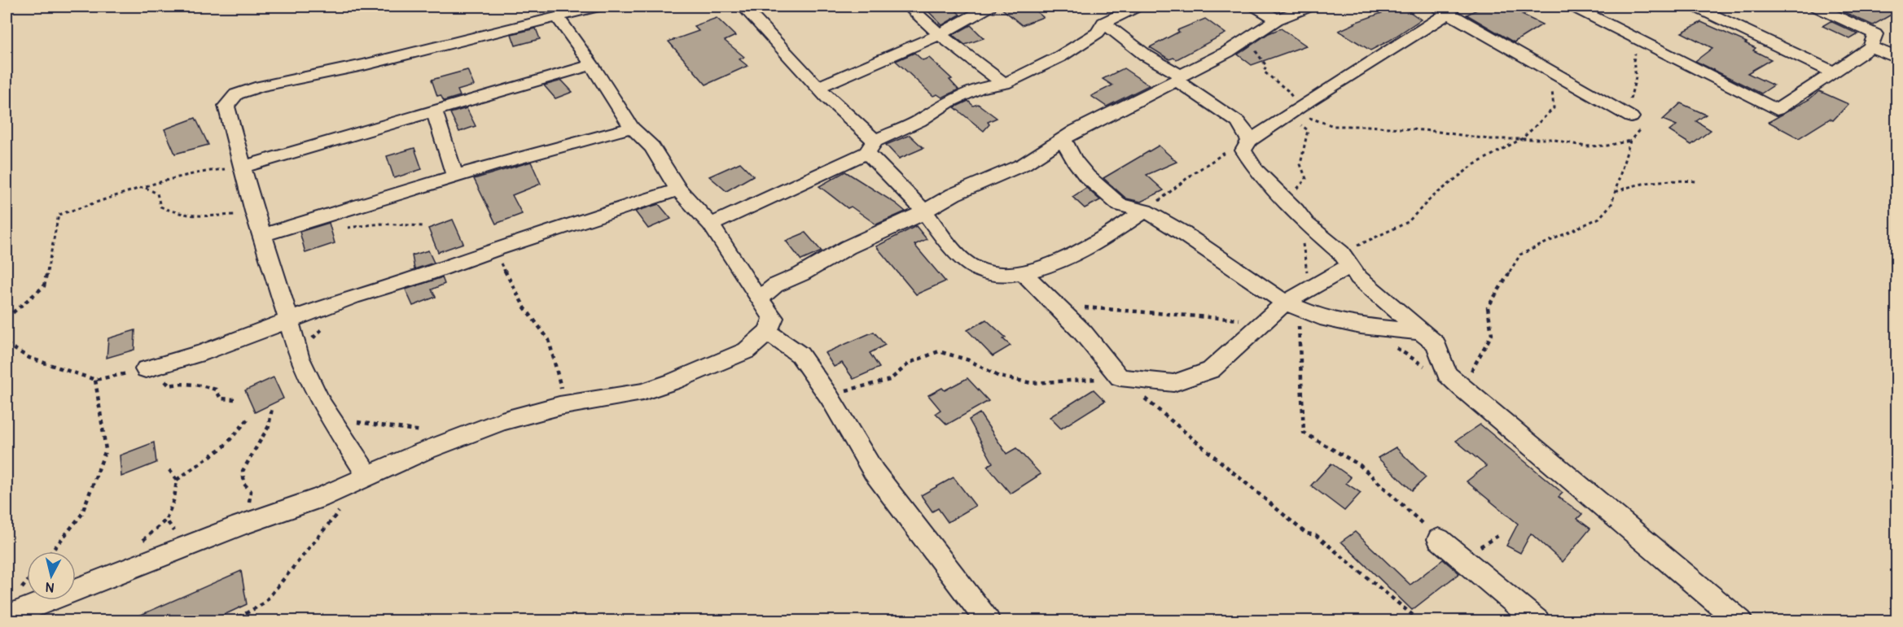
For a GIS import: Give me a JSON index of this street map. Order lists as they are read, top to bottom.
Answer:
{
  "north": "bottom"
}
